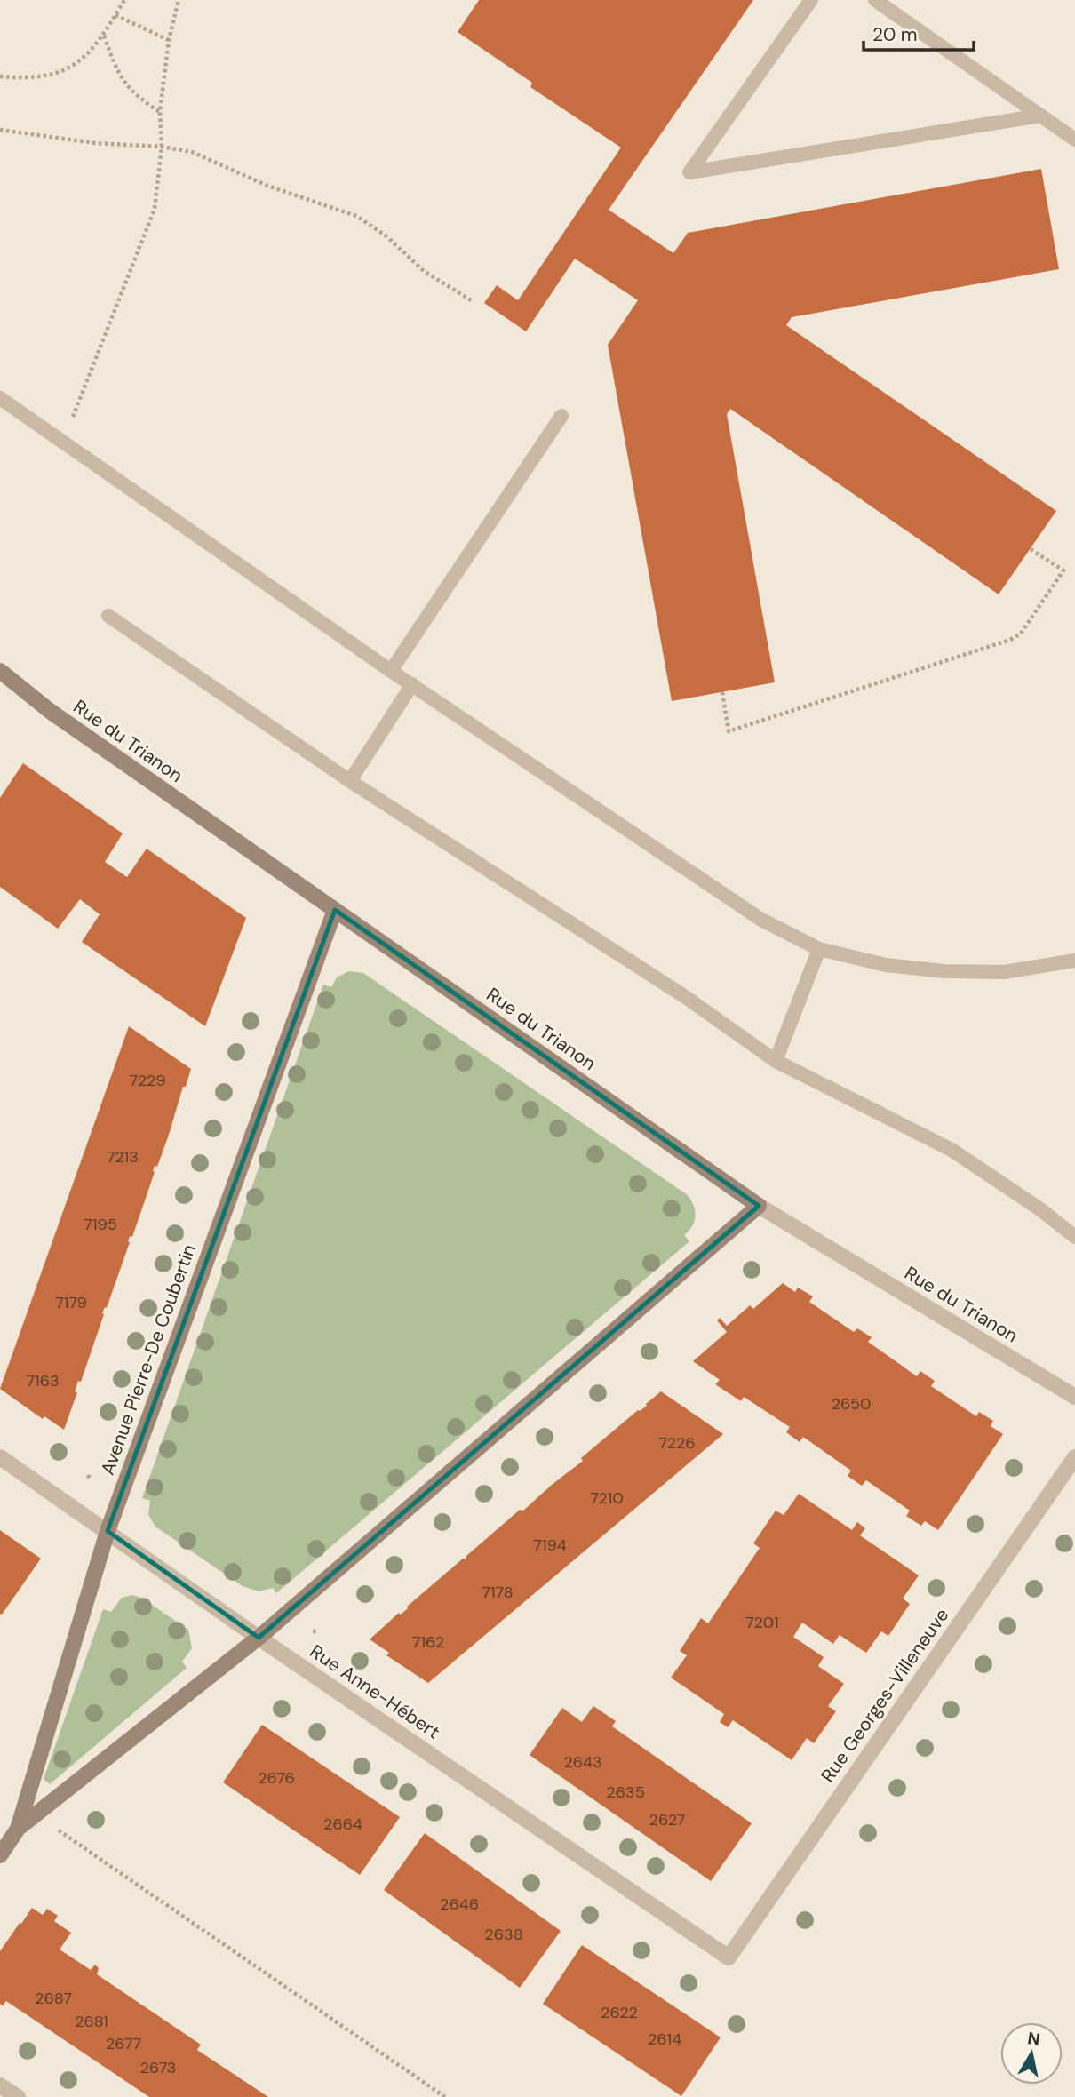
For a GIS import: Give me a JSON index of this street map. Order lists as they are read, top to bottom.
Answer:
{
  "streets": {
    "street": [
      "Rue du Trianon",
      "Avenue Pierre-De Coubertin",
      "Rue Anne-Hébert",
      "Rue Georges-Villeneuve"
    ]
  },
  "crossings": [
    ["Rue du Trianon", "Avenue Pierre-De Coubertin"],
    ["Avenue Pierre-De Coubertin", "Rue Anne-Hébert"],
    ["Rue Anne-Hébert", "Rue Georges-Villeneuve"]
  ],
  "house_numbers": [
    "7229",
    "7213",
    "7195",
    "7179",
    "7163",
    "2650",
    "7226",
    "7210",
    "7194",
    "7178",
    "7201",
    "7162",
    "2643",
    "2676",
    "2635",
    "2627",
    "2664",
    "2646",
    "2638",
    "2687",
    "2622",
    "2681",
    "2614",
    "2677",
    "2673"
  ],
  "scale_bar": "20 m",
  "north": "top"
}
